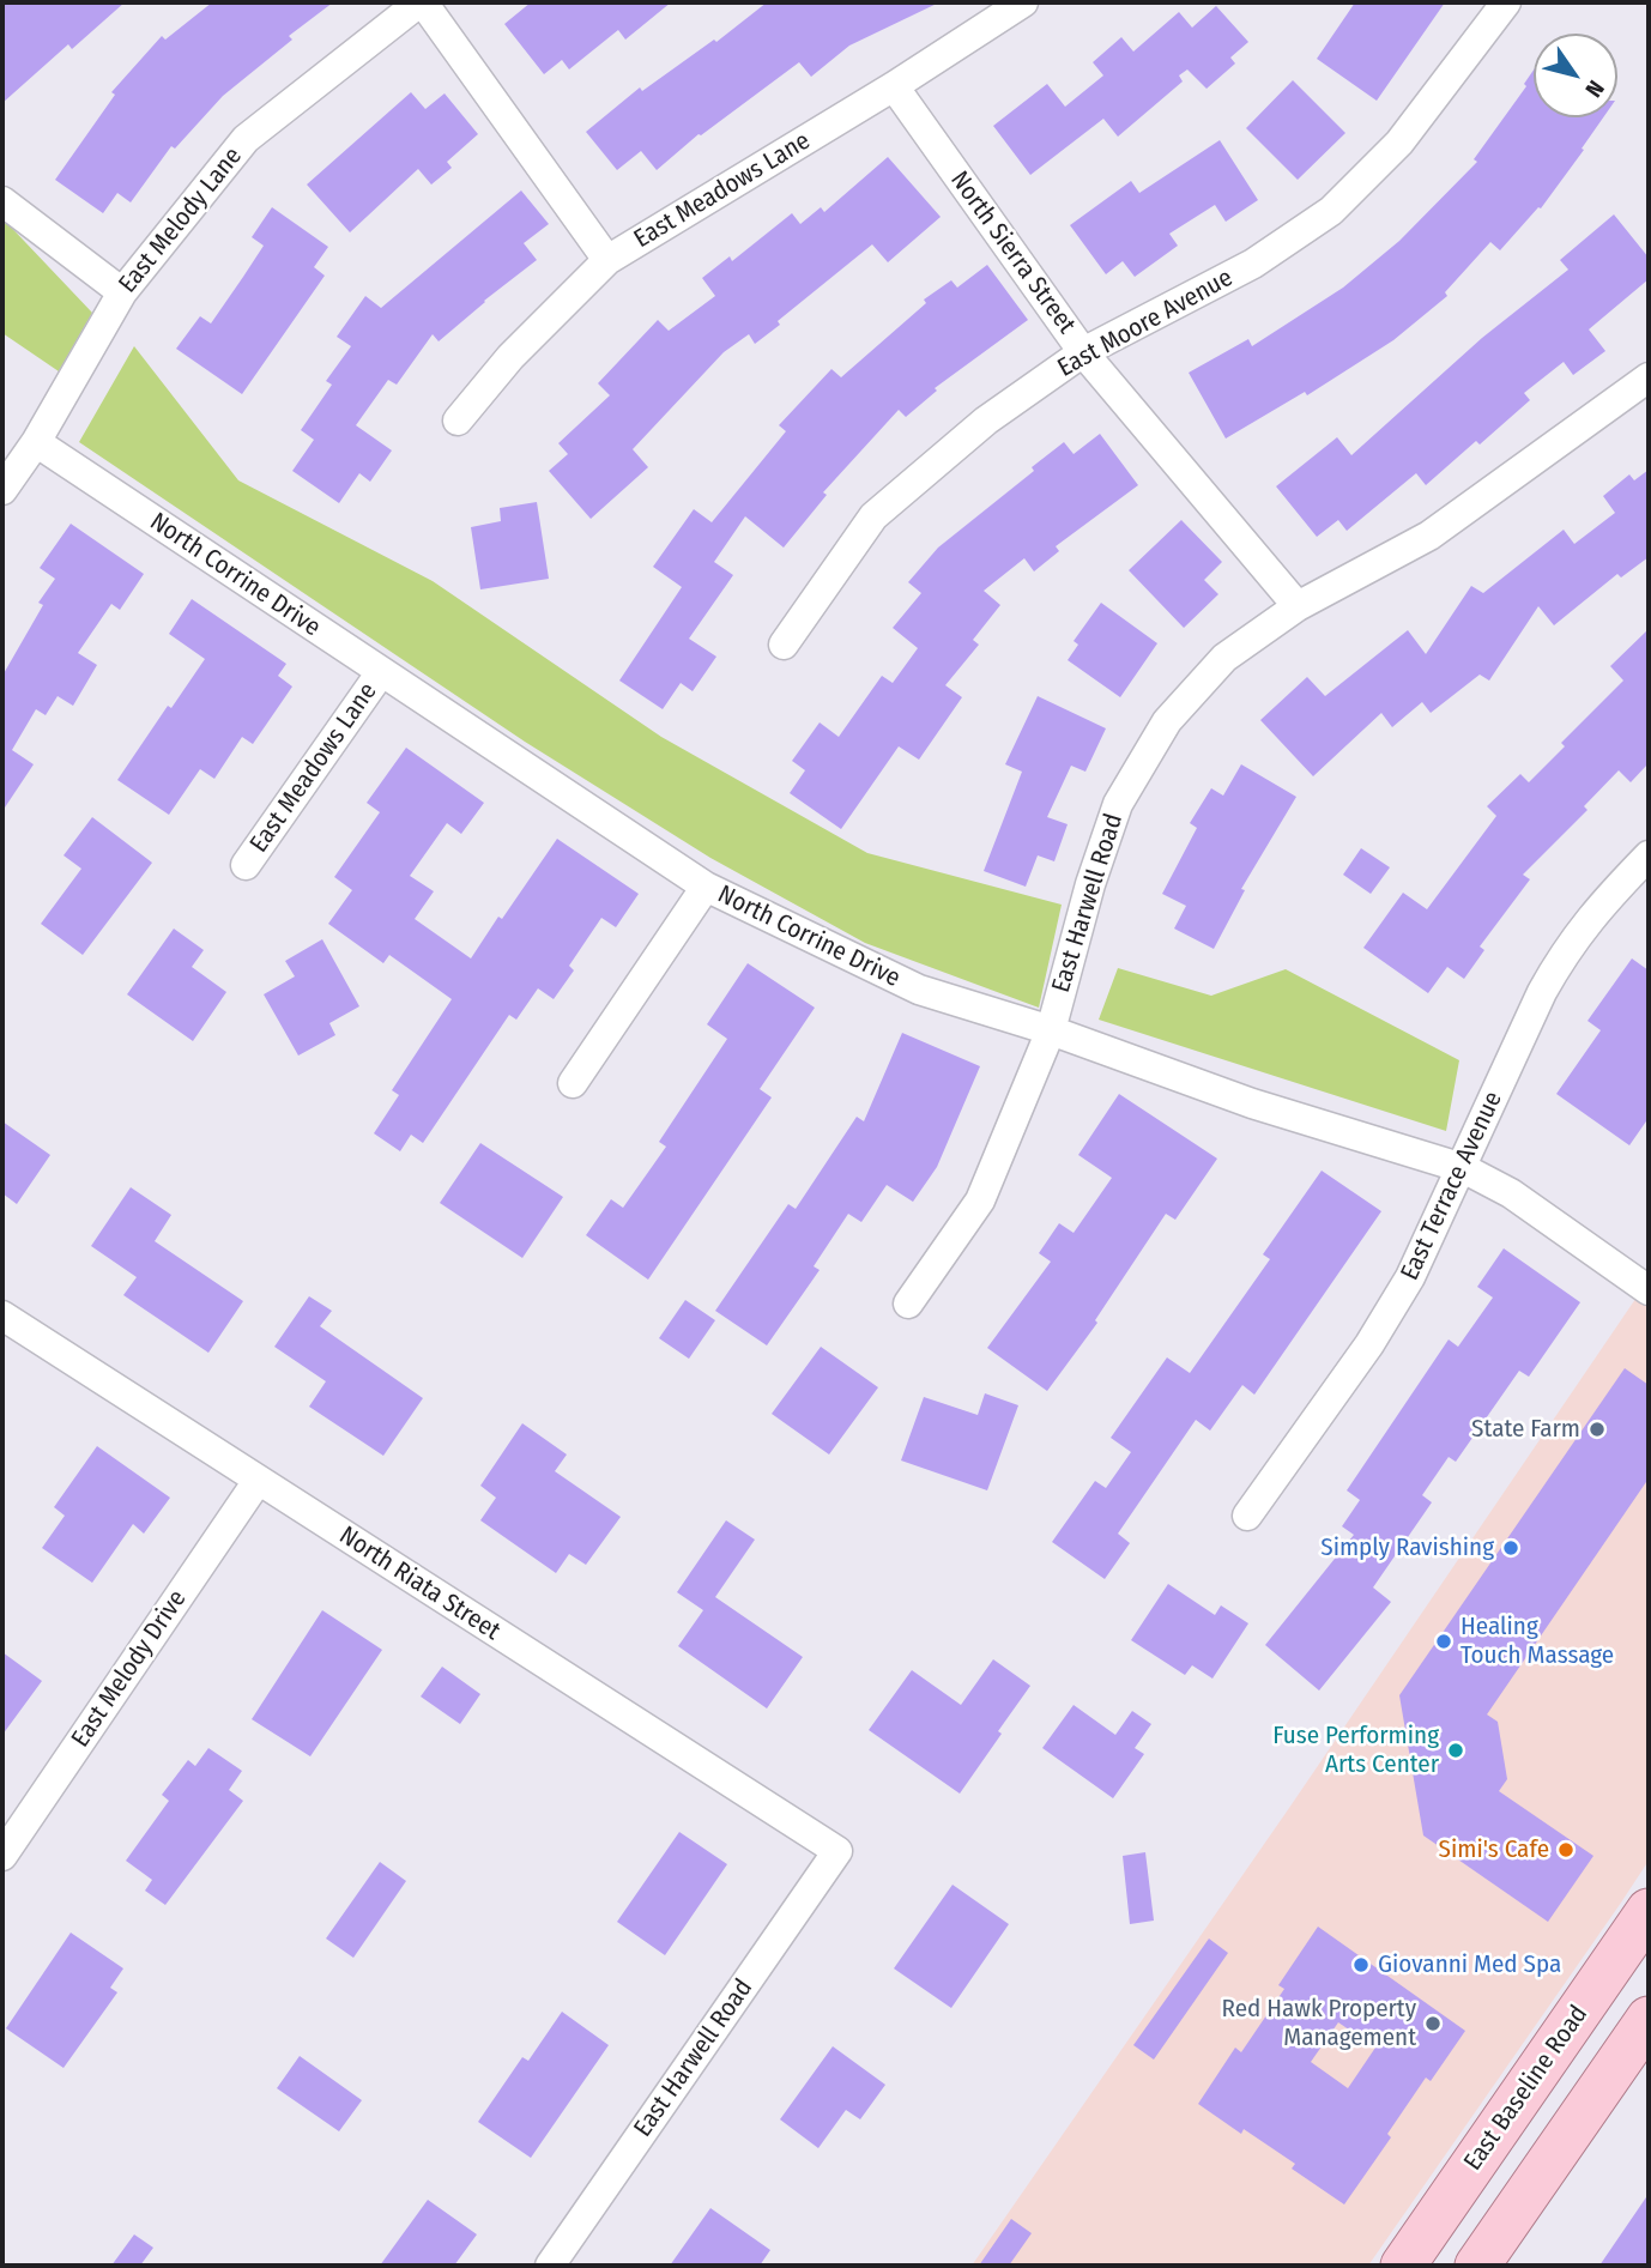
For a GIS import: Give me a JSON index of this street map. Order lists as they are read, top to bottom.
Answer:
{
  "streets": {
    "main road": ["East Baseline Road"],
    "street": [
      "East Meadows Lane",
      "East Melody Lane",
      "North Sierra Street",
      "East Moore Avenue",
      "North Corrine Drive",
      "East Harwell Road",
      "East Terrace Avenue",
      "North Riata Street",
      "East Melody Drive"
    ]
  },
  "crossings": [
    ["East Meadows Lane", "North Sierra Street"],
    ["East Meadows Lane", "North Corrine Drive"],
    ["East Melody Lane", "North Corrine Drive"],
    ["North Sierra Street", "East Moore Avenue"],
    ["North Sierra Street", "East Harwell Road"],
    ["North Corrine Drive", "East Harwell Road"],
    ["North Corrine Drive", "East Terrace Avenue"],
    ["East Harwell Road", "North Riata Street"],
    ["North Riata Street", "East Melody Drive"]
  ],
  "places": [
    "State Farm",
    "Simply Ravishing",
    "Healing Touch Massage",
    "Fuse Performing Arts Center",
    "Simi's Cafe",
    "Giovanni Med Spa",
    "Red Hawk Property Management"
  ],
  "north": "bottom right"
}
